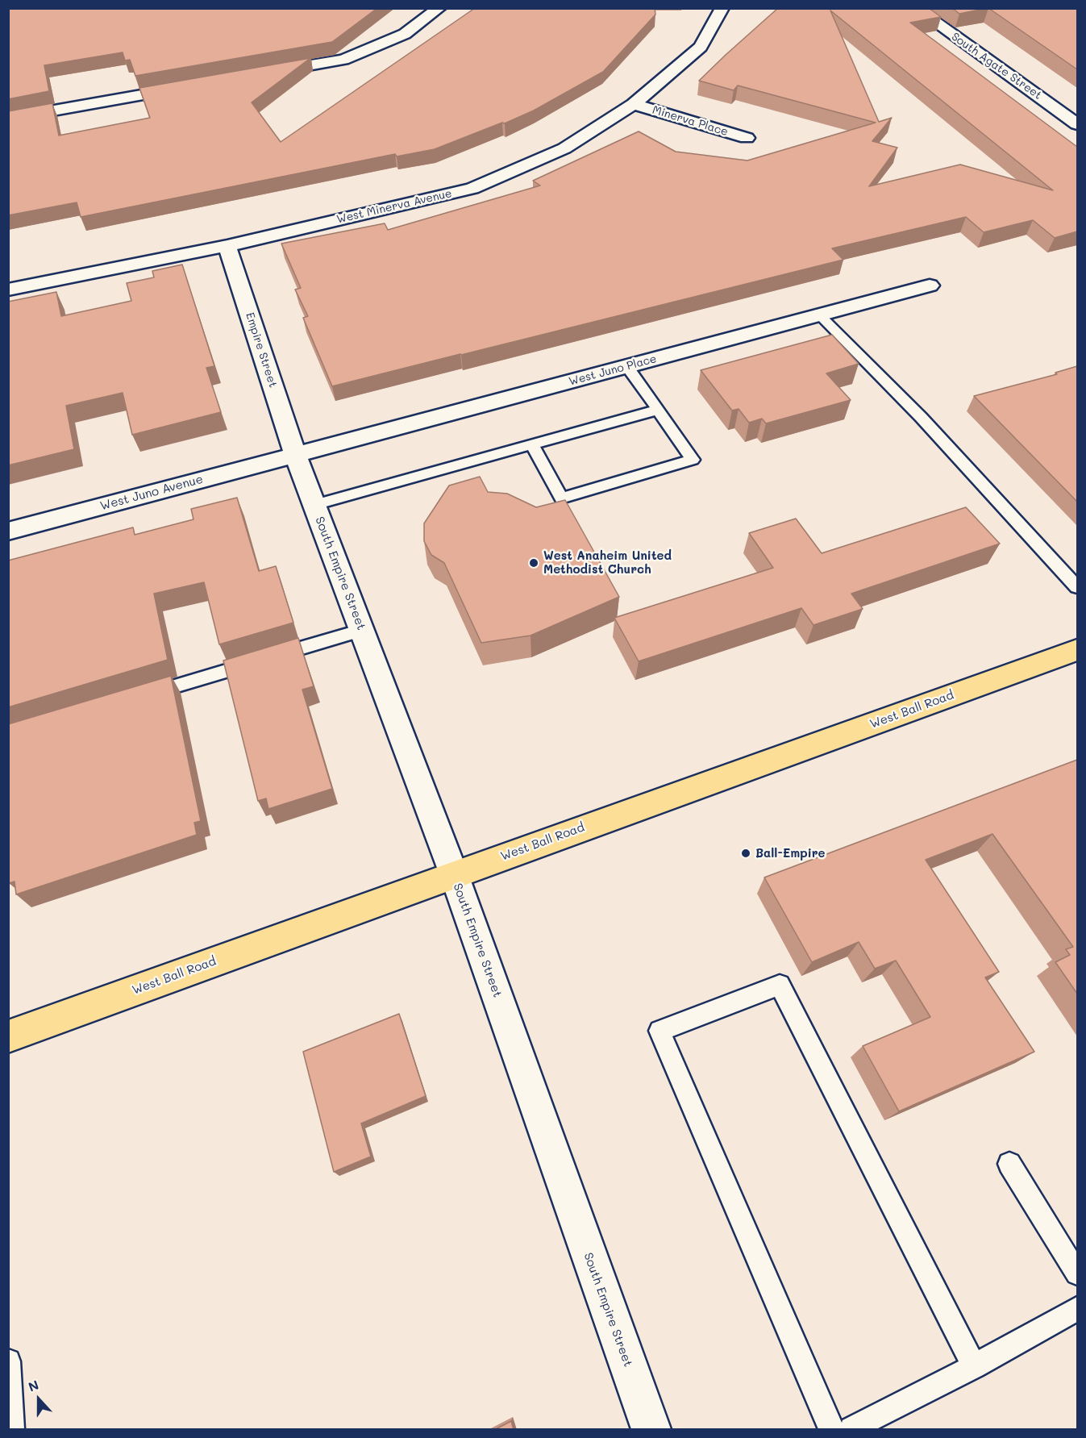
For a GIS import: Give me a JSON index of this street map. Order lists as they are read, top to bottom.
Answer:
{
  "streets": {
    "main road": ["West Ball Road"],
    "street": [
      "South Agate Street",
      "Minerva Place",
      "West Minerva Avenue",
      "Empire Street",
      "West Juno Place",
      "West Juno Avenue",
      "South Empire Street"
    ]
  },
  "crossings": [
    ["Minerva Place", "West Minerva Avenue"],
    ["West Minerva Avenue", "Empire Street"],
    ["Empire Street", "West Juno Place"],
    ["Empire Street", "West Juno Avenue"],
    ["Empire Street", "South Empire Street"],
    ["West Juno Place", "West Juno Avenue"],
    ["West Juno Place", "South Empire Street"],
    ["West Juno Avenue", "South Empire Street"],
    ["South Empire Street", "West Ball Road"]
  ],
  "places": ["West Anaheim United Methodist Church", "Ball-Empire"],
  "north": "top"
}
